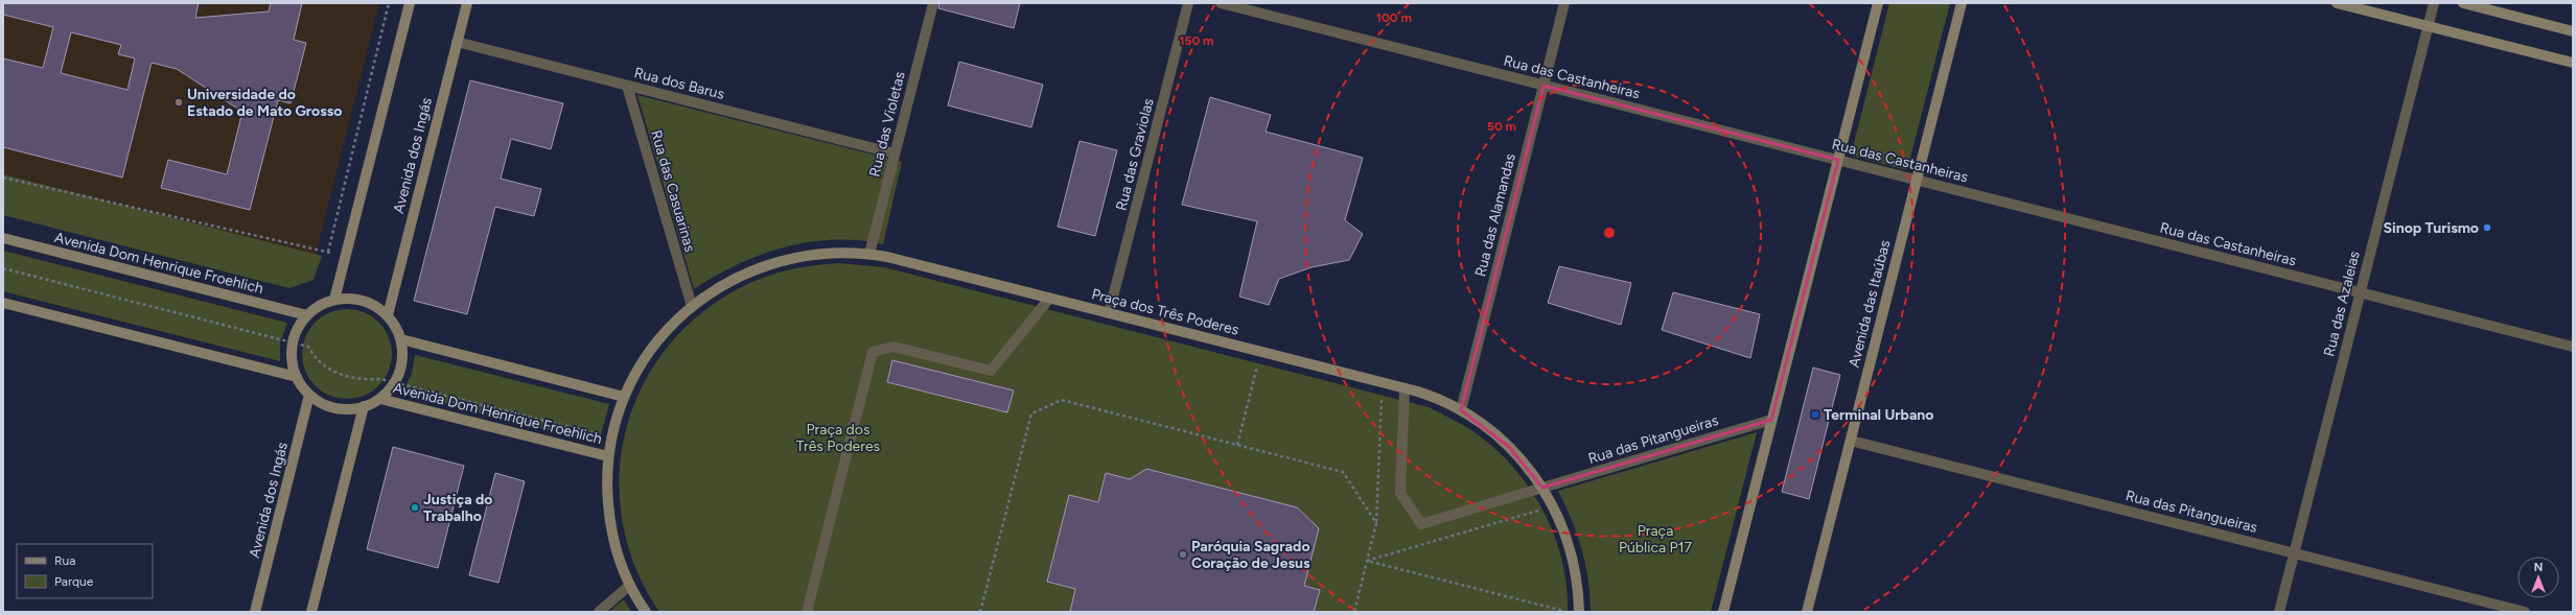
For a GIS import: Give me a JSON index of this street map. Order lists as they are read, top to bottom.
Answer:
{
  "streets": {
    "main road": [
      "Avenida dos Ingás",
      "Avenida Dom Henrique Froehlich",
      "Avenida das Itaúbas",
      "Praça dos Três Poderes"
    ],
    "street": [
      "Rua das Castanheiras",
      "Rua dos Barus",
      "Rua das Violetas",
      "Rua das Graviolas",
      "Rua das Casuarinas",
      "Rua das Alamandas",
      "Rua das Azaleias",
      "Rua das Pitangueiras"
    ]
  },
  "crossings": [
    ["Rua das Castanheiras", "Rua das Alamandas"],
    ["Rua das Castanheiras", "Avenida das Itaúbas"],
    ["Rua das Castanheiras", "Rua das Azaleias"],
    ["Rua dos Barus", "Rua das Violetas"],
    ["Rua dos Barus", "Avenida dos Ingás"],
    ["Rua dos Barus", "Rua das Casuarinas"],
    ["Rua das Violetas", "Praça dos Três Poderes"],
    ["Rua das Graviolas", "Praça dos Três Poderes"],
    ["Avenida dos Ingás", "Avenida Dom Henrique Froehlich"],
    ["Rua das Casuarinas", "Praça dos Três Poderes"],
    ["Rua das Alamandas", "Praça dos Três Poderes"],
    ["Avenida Dom Henrique Froehlich", "Praça dos Três Poderes"],
    ["Avenida das Itaúbas", "Rua das Pitangueiras"],
    ["Rua das Azaleias", "Rua das Pitangueiras"],
    ["Praça dos Três Poderes", "Rua das Pitangueiras"]
  ],
  "parks": ["Praça dos Três Poderes", "Praça Pública P17"],
  "places": {
    "other": [
      "Universidade do Estado de Mato Grosso",
      "Sinop Turismo",
      "Justiça do Trabalho",
      "Paróquia Sagrado Coração de Jesus"
    ],
    "transit": ["Terminal Urbano"]
  },
  "legend": ["Rua", "Parque"],
  "north": "top",
  "rings": ["100 m", "150 m", "50 m"]
}
